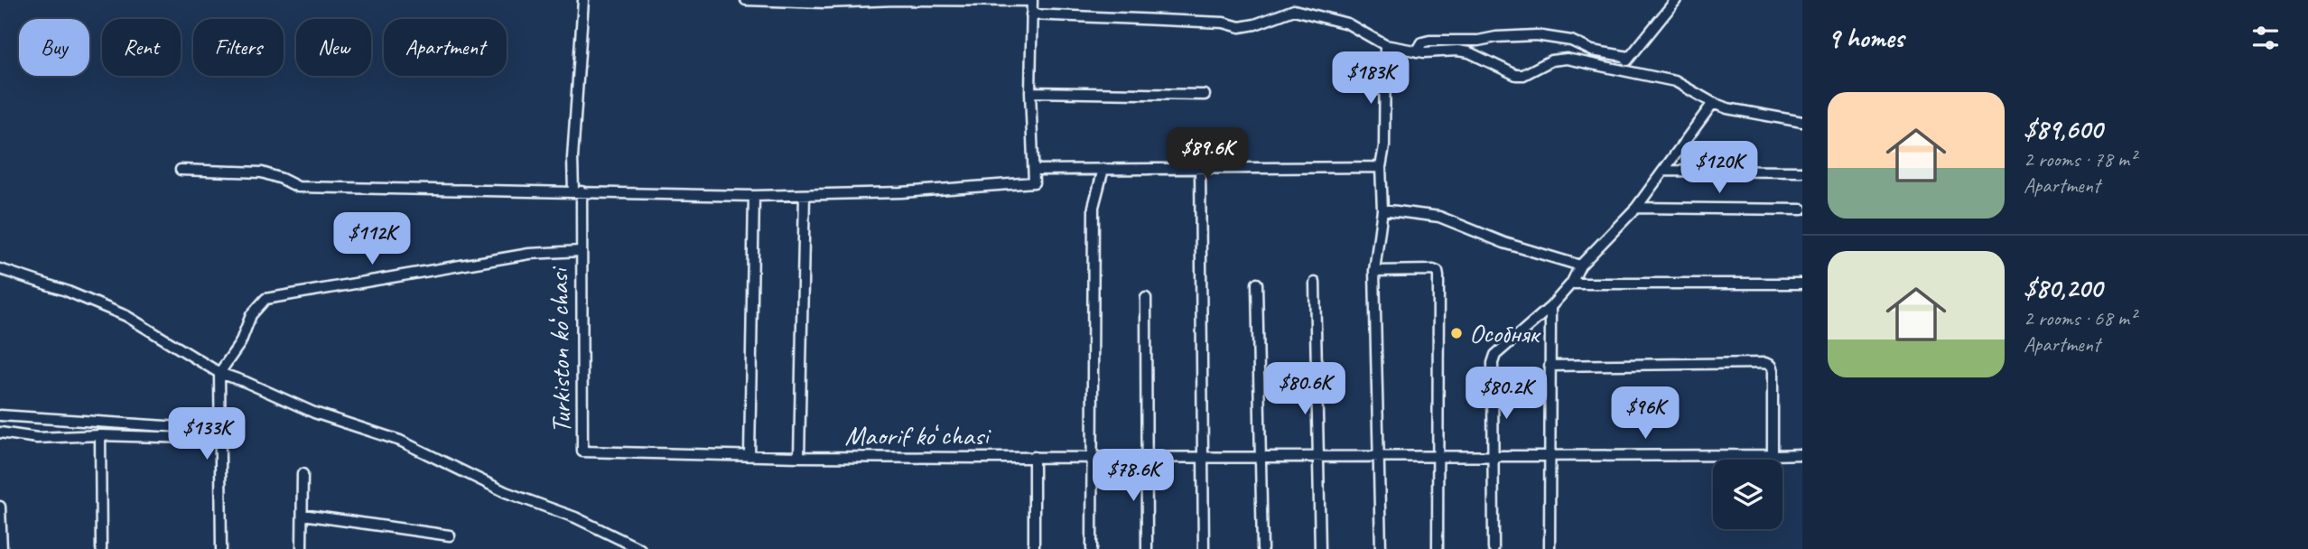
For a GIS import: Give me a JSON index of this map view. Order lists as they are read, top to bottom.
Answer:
{
  "streets": {
    "street": ["Turkiston koʻchasi", "Maorif koʻchasi"]
  },
  "crossings": [
    ["Turkiston koʻchasi", "Maorif koʻchasi"]
  ],
  "places": ["Особняк"],
  "page": {
    "heading": "9 homes",
    "chip": [
      "Buy",
      "Rent",
      "Filters",
      "New",
      "Apartment"
    ],
    "price": [
      "$183K",
      "$89.6K",
      "$120K",
      "$112K",
      "$80.6K",
      "$80.2K",
      "$96K",
      "$133K",
      "$78.6K"
    ],
    "list": [
      {
        "name": "$89,600",
        "note": "2 rooms · 78 m² · Apartment"
      },
      {
        "name": "$80,200",
        "note": "2 rooms · 68 m² · Apartment"
      }
    ]
  }
}
